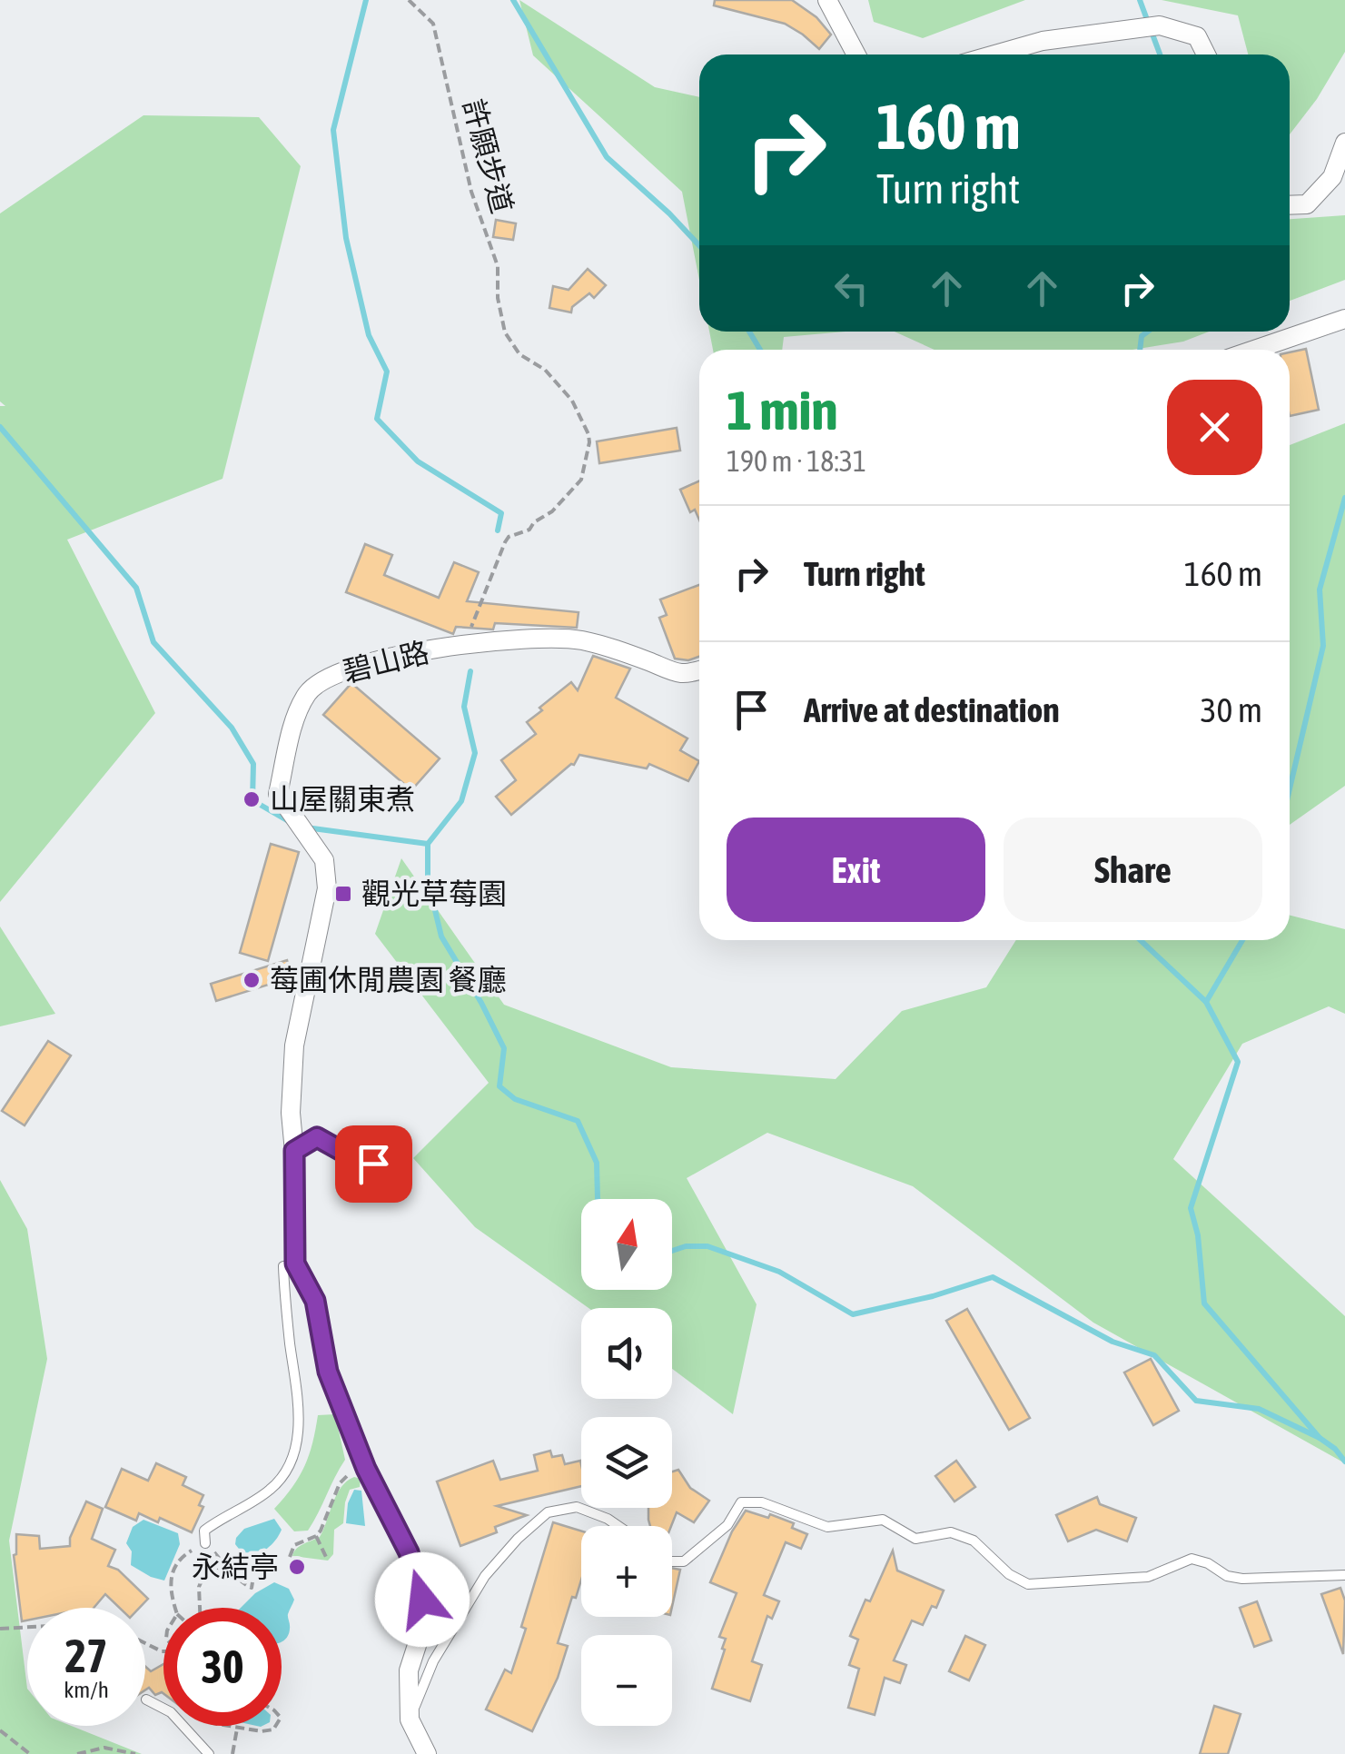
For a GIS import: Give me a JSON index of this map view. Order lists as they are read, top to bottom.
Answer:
{
  "streets": {
    "street": ["碧山路"],
    "path": ["許願步道"]
  },
  "crossings": [
    ["許願步道", "碧山路"]
  ],
  "places": {
    "other": ["山屋關東煮", "莓圃休閒農園 餐廳", "永結亭"],
    "transit": ["觀光草莓園"]
  },
  "north": "top",
  "page": {
    "turn": ["160 m", "Turn right"],
    "heading": ["1 min", "190 m · 18:31"],
    "list": [
      {
        "name": "Turn right",
        "value": "160 m"
      },
      {
        "name": "Arrive at destination",
        "value": "30 m"
      }
    ],
    "buttons": ["Exit", "Share"],
    "map_buttons": ["+", "−"],
    "speed": "27 km/h",
    "limit": "30"
  }
}
